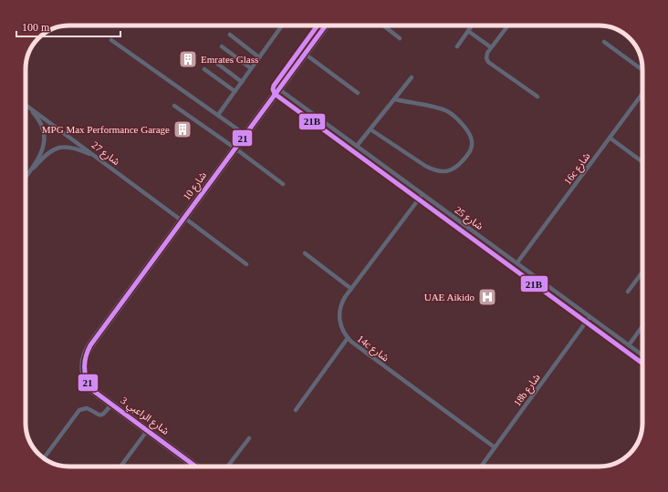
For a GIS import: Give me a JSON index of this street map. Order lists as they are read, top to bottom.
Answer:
{
  "streets": {
    "street": ["شارع 10", "شارع الراعبي 3"],
    "lane": [
      "شارع 27",
      "16c شارع",
      "شارع 25",
      "14c شارع",
      "18b شارع"
    ]
  },
  "crossings": [
    ["شارع 27", "شارع 10"],
    ["16c شارع", "شارع 25"],
    ["شارع 10", "شارع 25"],
    ["شارع 10", "شارع الراعبي 3"],
    ["شارع 25", "14c شارع"],
    ["شارع 25", "18b شارع"],
    ["14c شارع", "18b شارع"]
  ],
  "places": {
    "building": ["Emrates Glass", "MPG Max Performance Garage"],
    "hospital": ["UAE Aikido"]
  },
  "lines": ["transit line 21", "transit line 21B"],
  "scale_bar": "100 m"
}
